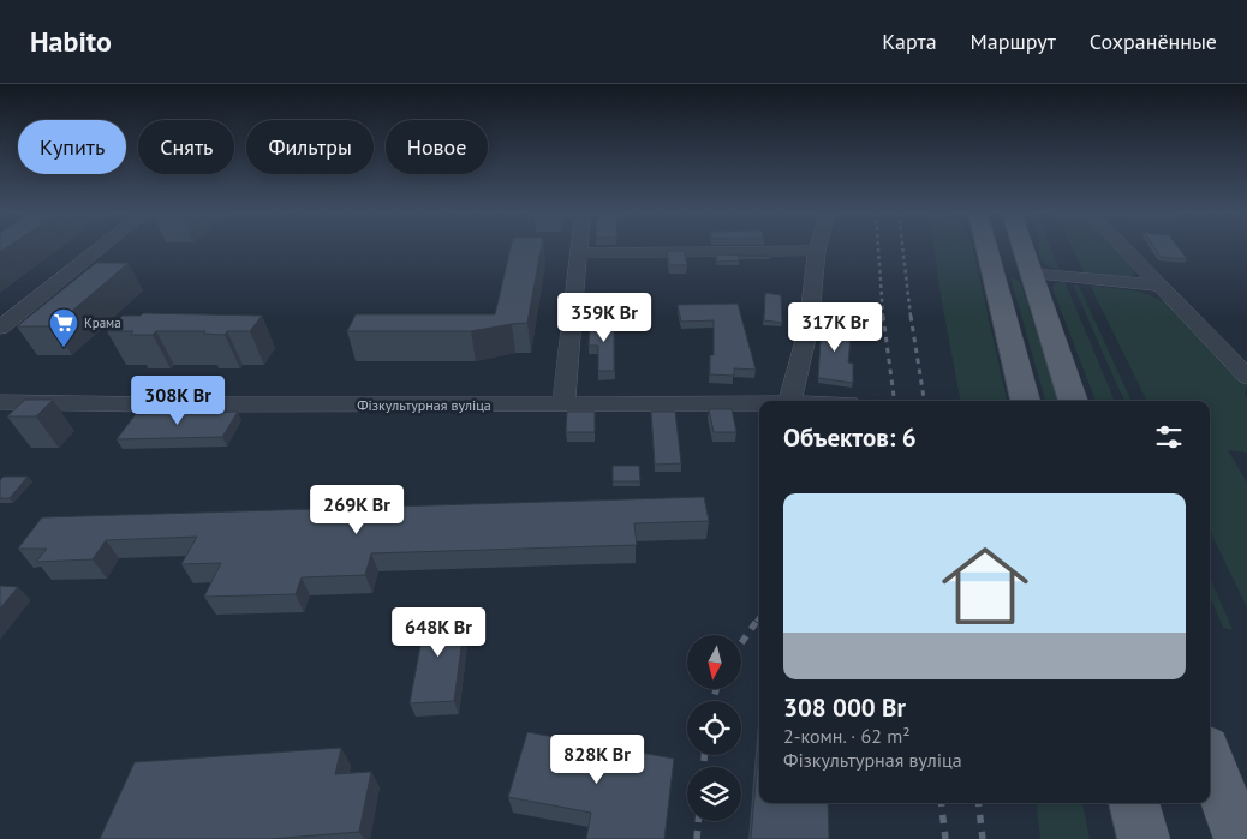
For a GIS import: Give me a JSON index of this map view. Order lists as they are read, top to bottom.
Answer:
{
  "streets": {
    "street": ["Фізкультурная вуліца"]
  },
  "places": {
    "supermarket": ["Крама"]
  },
  "north": "bottom",
  "page": {
    "header": "Habito",
    "nav": ["Карта", "Маршрут", "Сохранённые"],
    "chip": [
      "Купить",
      "Снять",
      "Фильтры",
      "Новое"
    ],
    "price": [
      "359K Br",
      "317K Br",
      "308K Br",
      "269K Br",
      "648K Br",
      "828K Br"
    ],
    "heading": "Объектов: 6",
    "list": [
      {
        "name": "308 000 Br",
        "note": "2-комн. · 62 m² · Фізкультурная вуліца"
      }
    ]
  }
}
